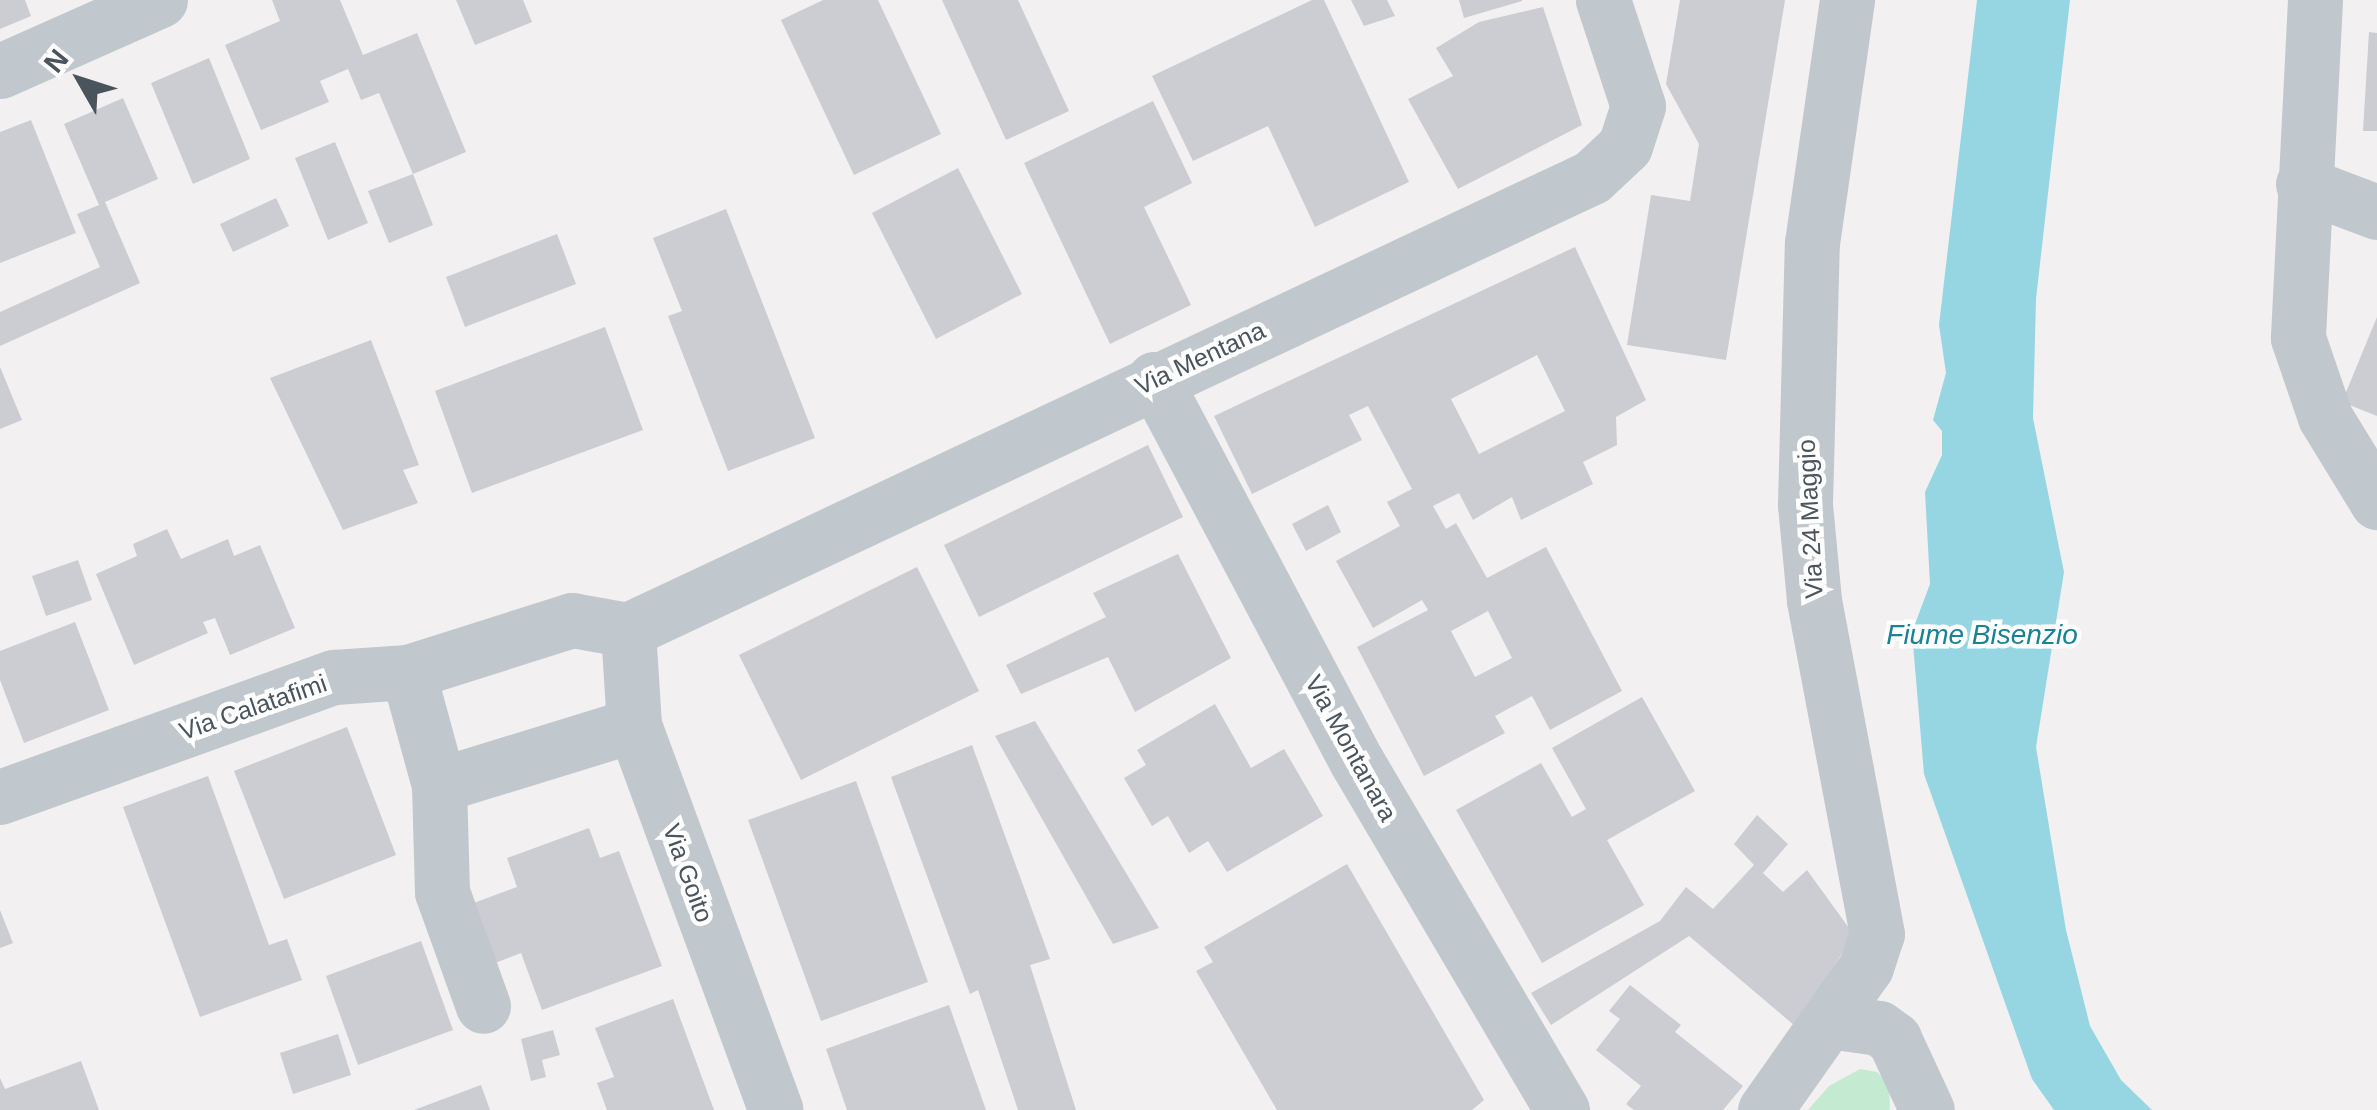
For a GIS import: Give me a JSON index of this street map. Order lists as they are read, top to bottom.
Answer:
{
  "streets": {
    "street": [
      "Via Mentana",
      "Via 24 Maggio",
      "Via Calatafimi",
      "Via Montanara",
      "Via Goito"
    ]
  },
  "crossings": [
    ["Via Mentana", "Via Calatafimi"],
    ["Via Mentana", "Via Montanara"],
    ["Via Mentana", "Via Goito"],
    ["Via Calatafimi", "Via Goito"]
  ],
  "water": ["Fiume Bisenzio"],
  "north": "top left"
}
